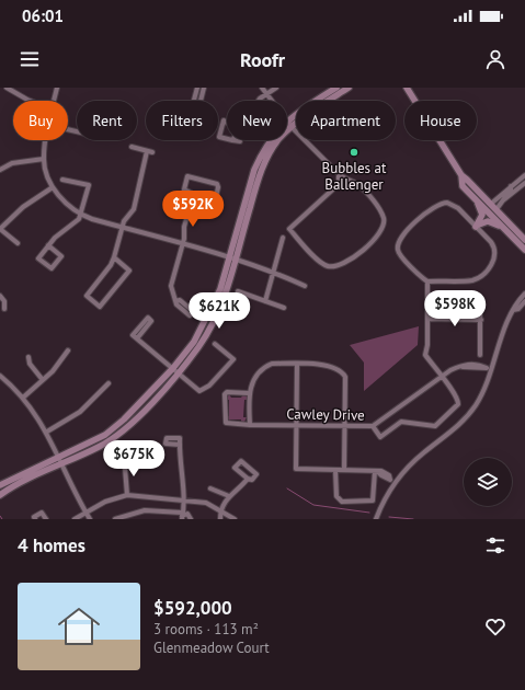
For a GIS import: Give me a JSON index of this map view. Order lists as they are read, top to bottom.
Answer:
{
  "streets": {
    "street": ["Cawley Drive"]
  },
  "places": ["Bubbles at Ballenger"],
  "page": {
    "status": "06:01",
    "header": "Roofr",
    "chip": [
      "Buy",
      "Rent",
      "Filters",
      "New",
      "Apartment",
      "House"
    ],
    "price": [
      "$592K",
      "$598K",
      "$621K",
      "$675K"
    ],
    "heading": "4 homes",
    "list": [
      {
        "name": "$592,000",
        "note": "3 rooms · 113 m² · Glenmeadow Court"
      }
    ]
  }
}
